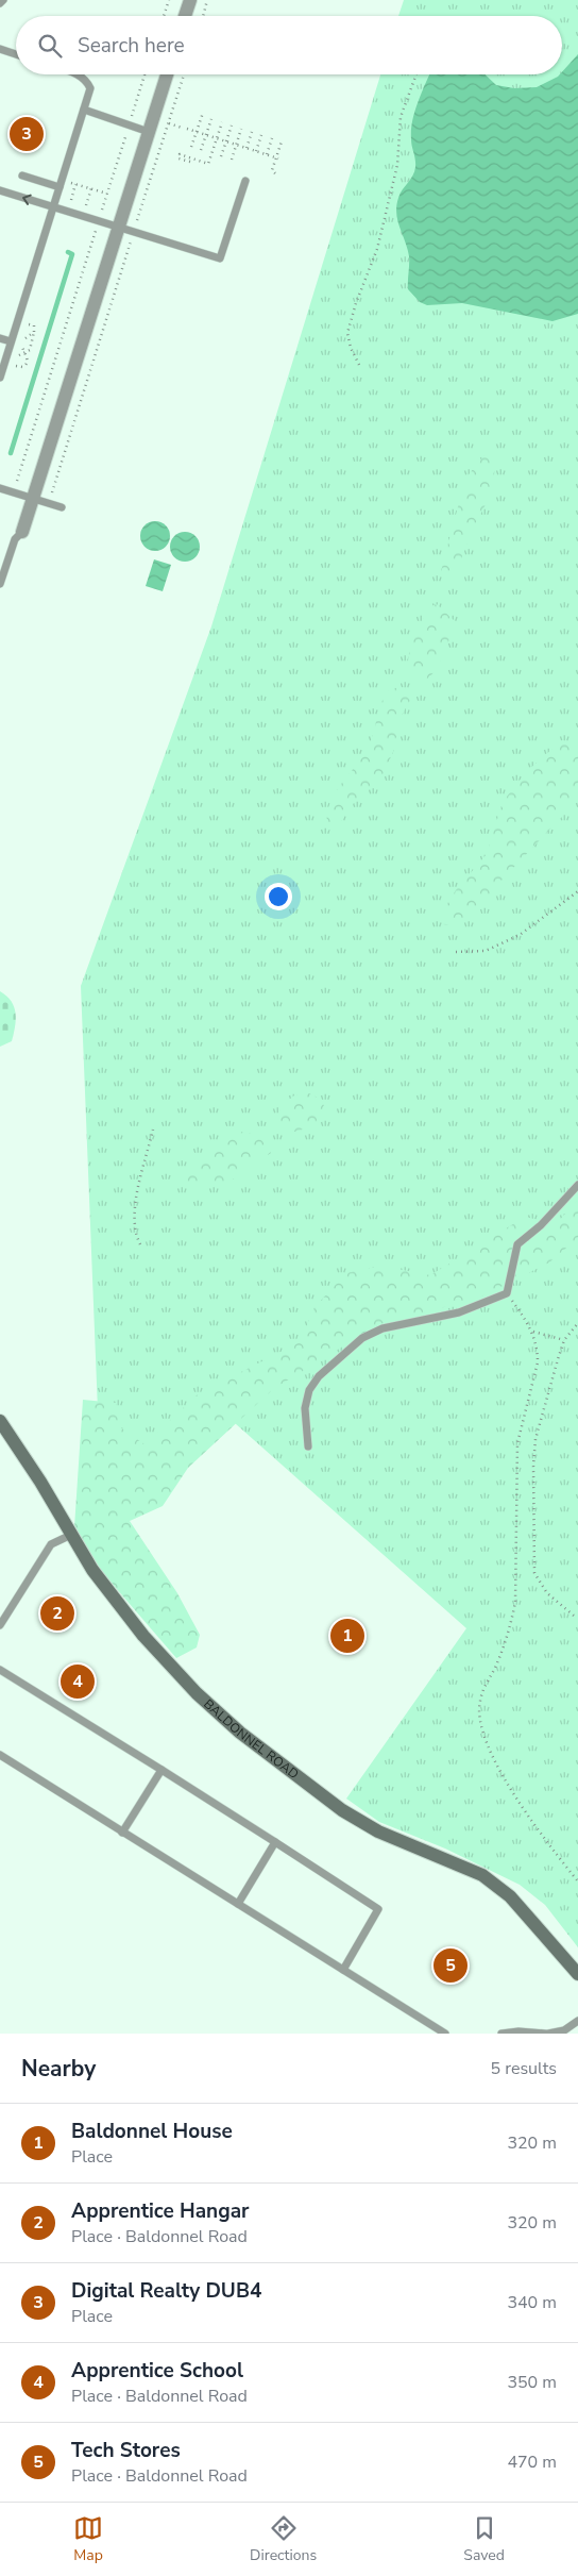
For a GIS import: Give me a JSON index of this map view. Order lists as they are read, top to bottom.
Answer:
{
  "streets": {
    "street": ["BALDONNEL ROAD"]
  },
  "page": {
    "search": "Search here",
    "pins": [
      "3",
      "2",
      "1",
      "4",
      "5"
    ],
    "heading": ["Nearby", "5 results"],
    "list": [
      {
        "mark": "1",
        "name": "Baldonnel House",
        "note": "Place",
        "value": "320 m"
      },
      {
        "mark": "2",
        "name": "Apprentice Hangar",
        "note": "Place · Baldonnel Road",
        "value": "320 m"
      },
      {
        "mark": "3",
        "name": "Digital Realty DUB4",
        "note": "Place",
        "value": "340 m"
      },
      {
        "mark": "4",
        "name": "Apprentice School",
        "note": "Place · Baldonnel Road",
        "value": "350 m"
      },
      {
        "mark": "5",
        "name": "Tech Stores",
        "note": "Place · Baldonnel Road",
        "value": "470 m"
      }
    ],
    "nav": ["Map", "Directions", "Saved"]
  }
}
